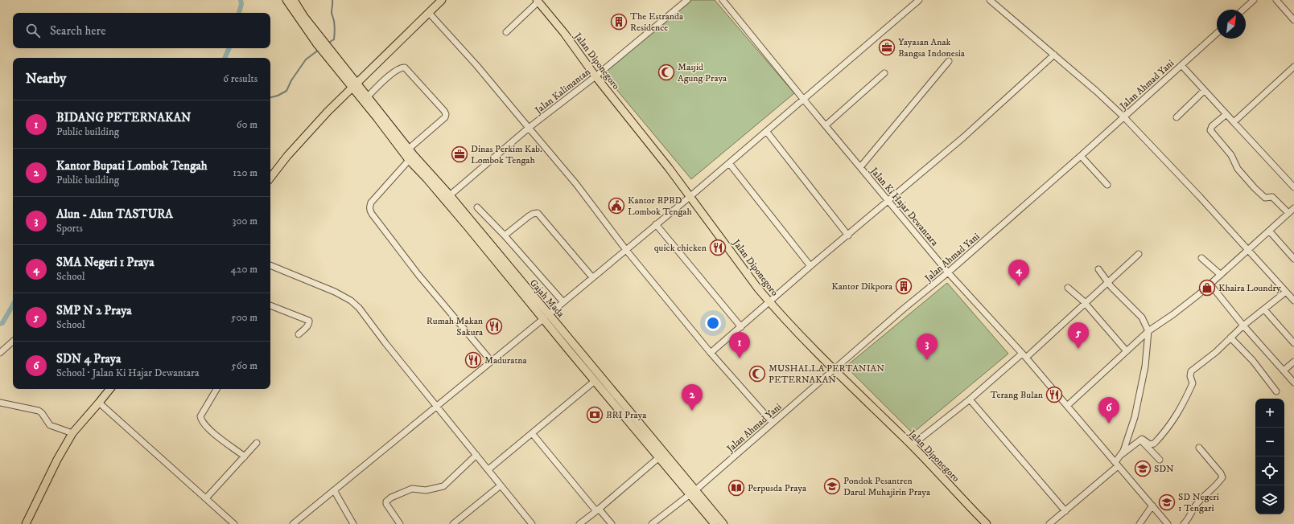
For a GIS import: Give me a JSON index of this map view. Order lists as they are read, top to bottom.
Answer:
{
  "streets": {
    "main road": ["Jalan Diponegoro", "Gajah Mada"],
    "street": ["Jalan Ahmad Yani", "Jalan Kalimantan", "Jalan Ki Hajar Dewantara"]
  },
  "crossings": [
    ["Jalan Diponegoro", "Jalan Ahmad Yani"],
    ["Jalan Diponegoro", "Jalan Kalimantan"],
    ["Jalan Ahmad Yani", "Jalan Ki Hajar Dewantara"],
    ["Jalan Ahmad Yani", "Gajah Mada"],
    ["Jalan Kalimantan", "Gajah Mada"]
  ],
  "places": {
    "building": ["The Estranda Residence", "Kantor Dikpora"],
    "office": ["Yayasan Anak Bangsa Indonesia", "Dinas Perkim Kab. Lombok Tengah"],
    "mosque": ["Masjid Agung Praya", "MUSHALLA PERTANIAN PETERNAKAN"],
    "public building": ["Kantor BPBD Lombok Tengah"],
    "restaurant": [
      "quick chicken",
      "Rumah Makan Sakura",
      "Maduratna",
      "Terang Bulan"
    ],
    "shop": ["Khaira Loundry"],
    "bank": ["BRI Praya"],
    "school or university": ["SDN", "Pondok Pesantren Darul Muhajirin Praya", "SD Negeri 1 Tengari"],
    "library": ["Perpusda Praya"]
  },
  "north": "top right",
  "page": {
    "search": "Search here",
    "heading": ["Nearby", "6 results"],
    "list": [
      {
        "mark": "1",
        "name": "BIDANG PETERNAKAN",
        "note": "Public building",
        "value": "60 m"
      },
      {
        "mark": "2",
        "name": "Kantor Bupati Lombok Tengah",
        "note": "Public building",
        "value": "120 m"
      },
      {
        "mark": "3",
        "name": "Alun - Alun TASTURA",
        "note": "Sports",
        "value": "300 m"
      },
      {
        "mark": "4",
        "name": "SMA Negeri 1 Praya",
        "note": "School",
        "value": "420 m"
      },
      {
        "mark": "5",
        "name": "SMP N 2 Praya",
        "note": "School",
        "value": "500 m"
      },
      {
        "mark": "6",
        "name": "SDN 4 Praya",
        "note": "School · Jalan Ki Hajar Dewantara",
        "value": "560 m"
      }
    ],
    "pins": [
      "4",
      "5",
      "1",
      "3",
      "2",
      "6"
    ],
    "map_buttons": ["+", "−"]
  }
}
